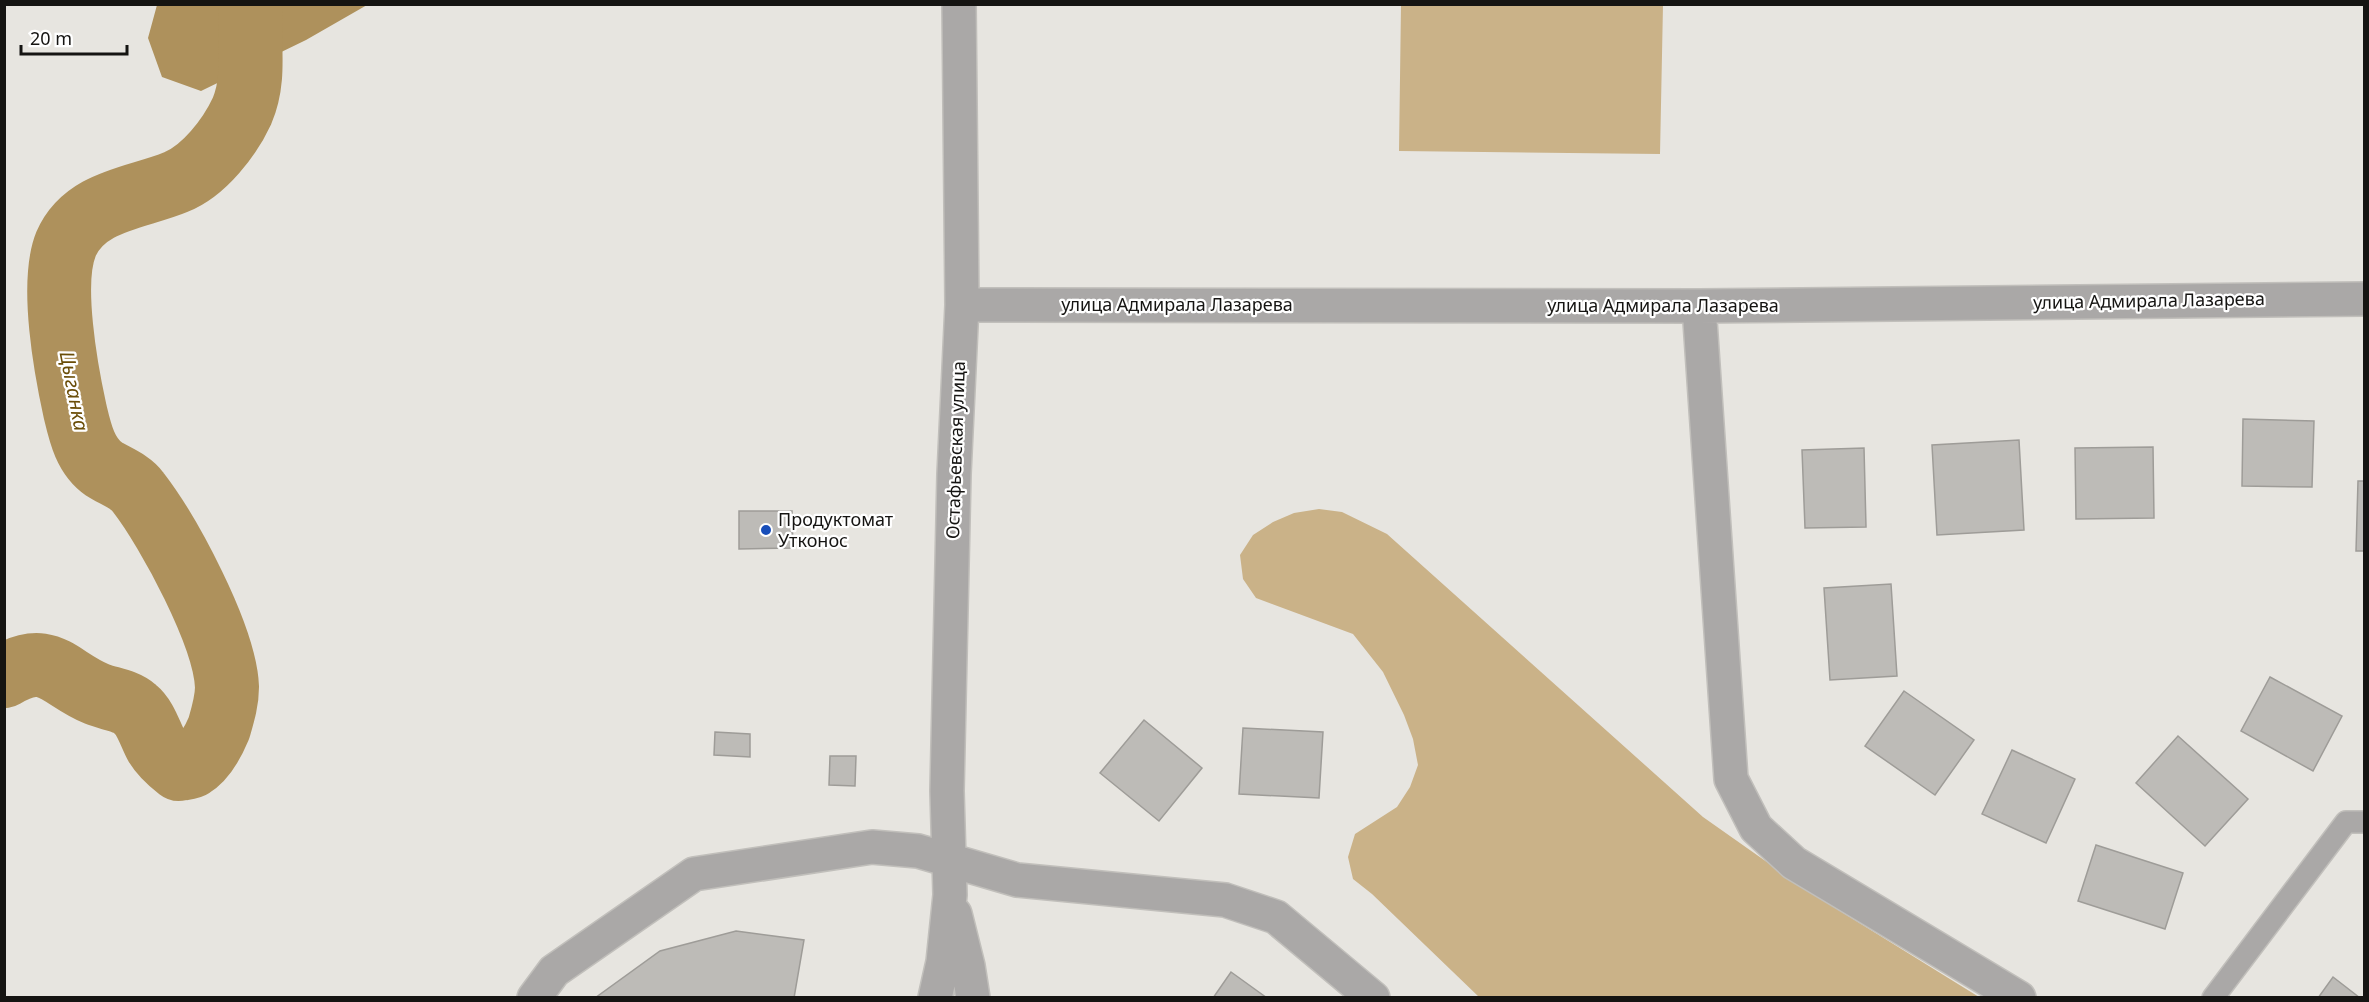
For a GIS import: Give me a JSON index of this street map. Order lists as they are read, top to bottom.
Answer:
{
  "streets": {
    "street": ["улица Адмирала Лазарева", "Остафьевская улица"]
  },
  "crossings": [
    ["улица Адмирала Лазарева", "Остафьевская улица"]
  ],
  "water": ["Цыганка"],
  "places": ["Продуктомат Утконос"],
  "scale_bar": "20 m"
}
